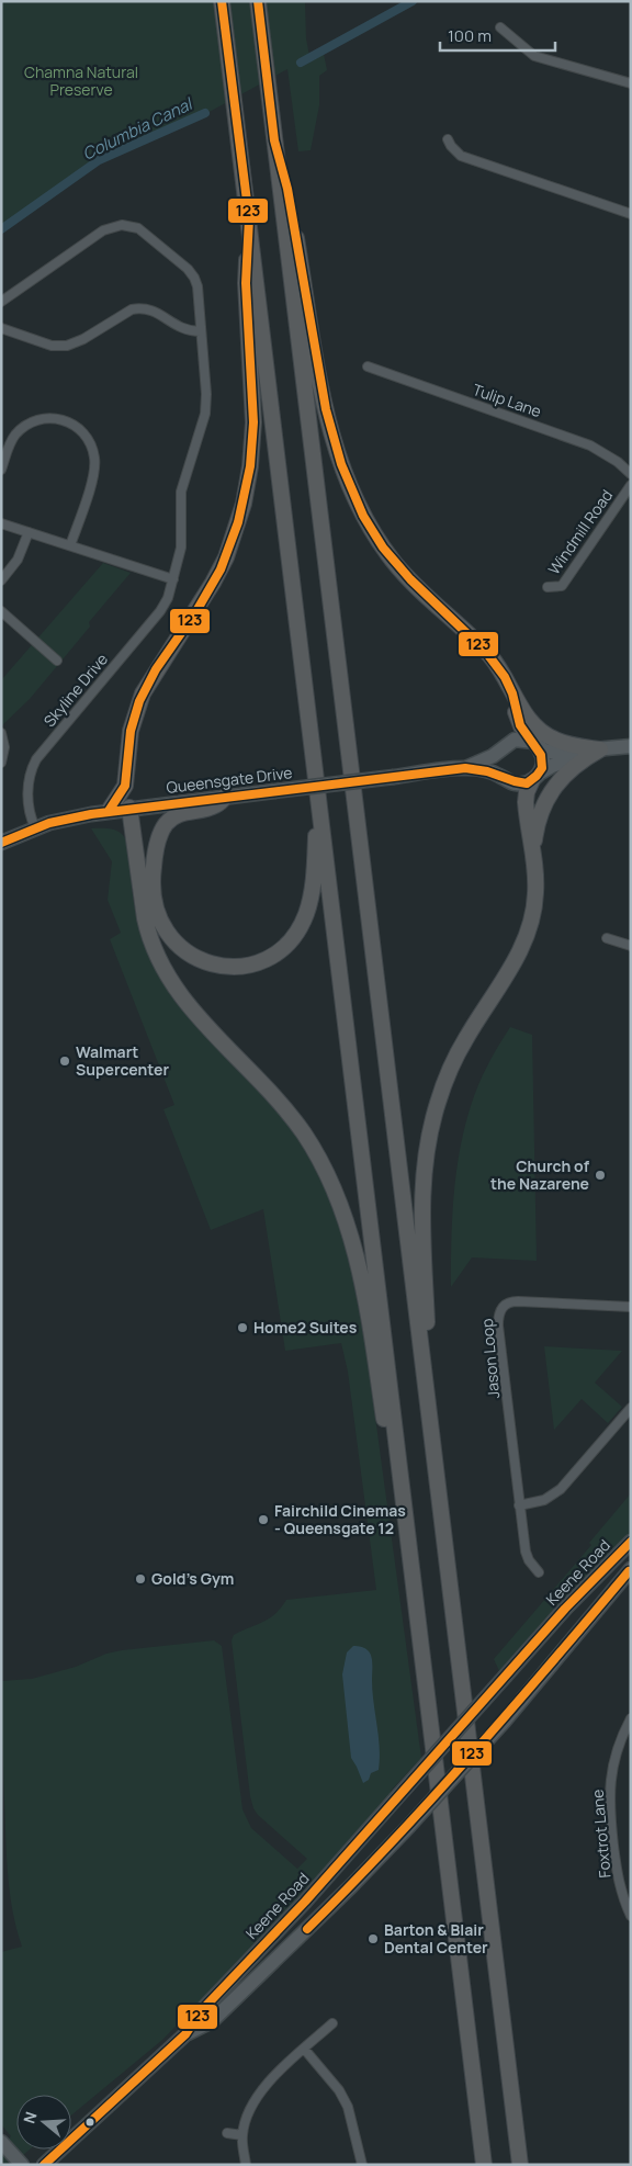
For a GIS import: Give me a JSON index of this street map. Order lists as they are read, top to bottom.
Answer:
{
  "streets": {
    "main road": ["Queensgate Drive", "Keene Road"],
    "street": [
      "Tulip Lane",
      "Windmill Road",
      "Skyline Drive",
      "Jason Loop",
      "Foxtrot Lane"
    ]
  },
  "crossings": [
    ["Skyline Drive", "Queensgate Drive"]
  ],
  "water": ["Columbia Canal"],
  "parks": ["Chamna Natural Preserve"],
  "places": [
    "Walmart Supercenter",
    "Church of the Nazarene",
    "Home2 Suites",
    "Fairchild Cinemas - Queensgate 12",
    "Gold's Gym",
    "Barton & Blair Dental Center"
  ],
  "lines": ["transit line 123"],
  "scale_bar": "100 m",
  "north": "left"
}
